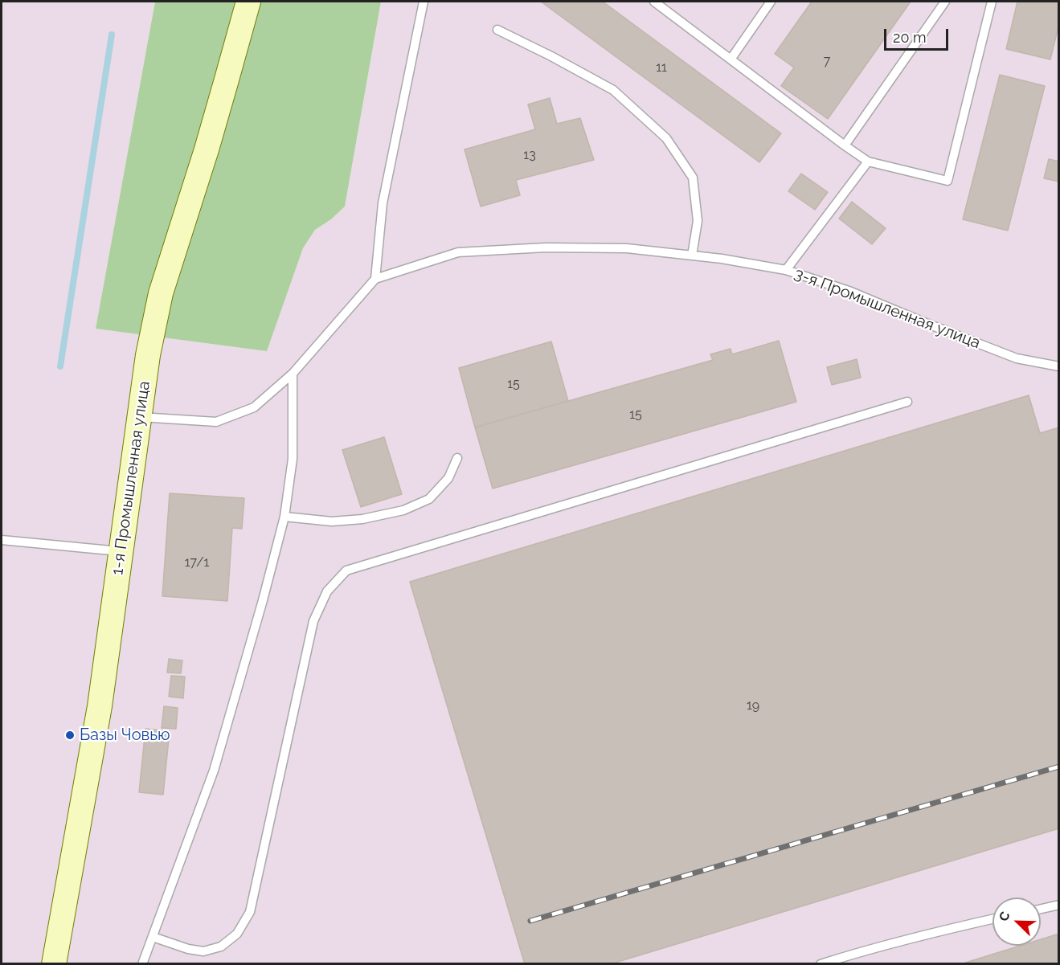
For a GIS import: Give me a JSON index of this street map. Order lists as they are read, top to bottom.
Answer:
{
  "streets": {
    "main road": ["1-я Промышленная улица"],
    "lane": ["3-я Промышленная улица"]
  },
  "places": ["Базы Човью"],
  "house_numbers": [
    "7",
    "11",
    "13",
    "15",
    "15",
    "17/1",
    "19"
  ],
  "scale_bar": "20 m",
  "north": "top left"
}
